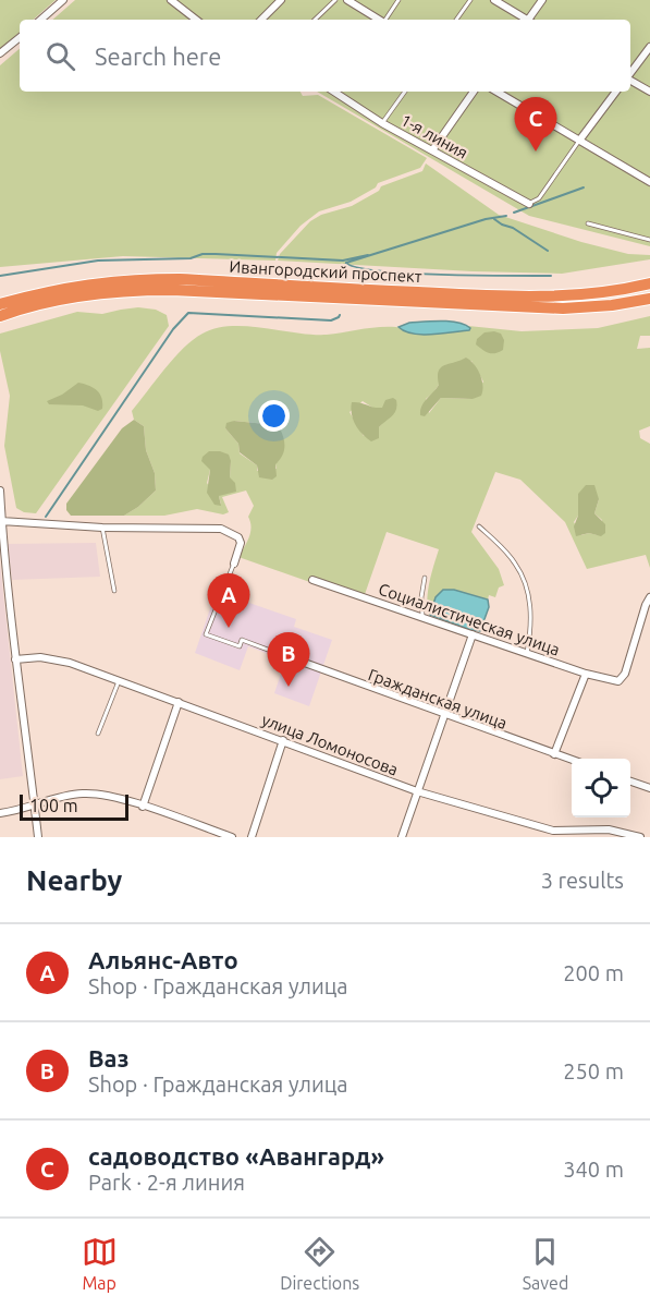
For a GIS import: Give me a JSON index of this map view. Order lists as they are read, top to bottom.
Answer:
{
  "streets": {
    "highway": ["Ивангородский проспект"],
    "street": [
      "1-я линия",
      "Социалистическая улица",
      "Гражданская улица",
      "улица Ломоносова"
    ]
  },
  "scale_bar": "100 m",
  "page": {
    "search": "Search here",
    "pins": ["C", "A", "B"],
    "scale": "100 m",
    "heading": ["Nearby", "3 results"],
    "list": [
      {
        "mark": "A",
        "name": "Альянс-Авто",
        "note": "Shop · Гражданская улица",
        "value": "200 m"
      },
      {
        "mark": "B",
        "name": "Ваз",
        "note": "Shop · Гражданская улица",
        "value": "250 m"
      },
      {
        "mark": "C",
        "name": "садоводство «Авангард»",
        "note": "Park · 2-я линия",
        "value": "340 m"
      }
    ],
    "nav": ["Map", "Directions", "Saved"]
  }
}
